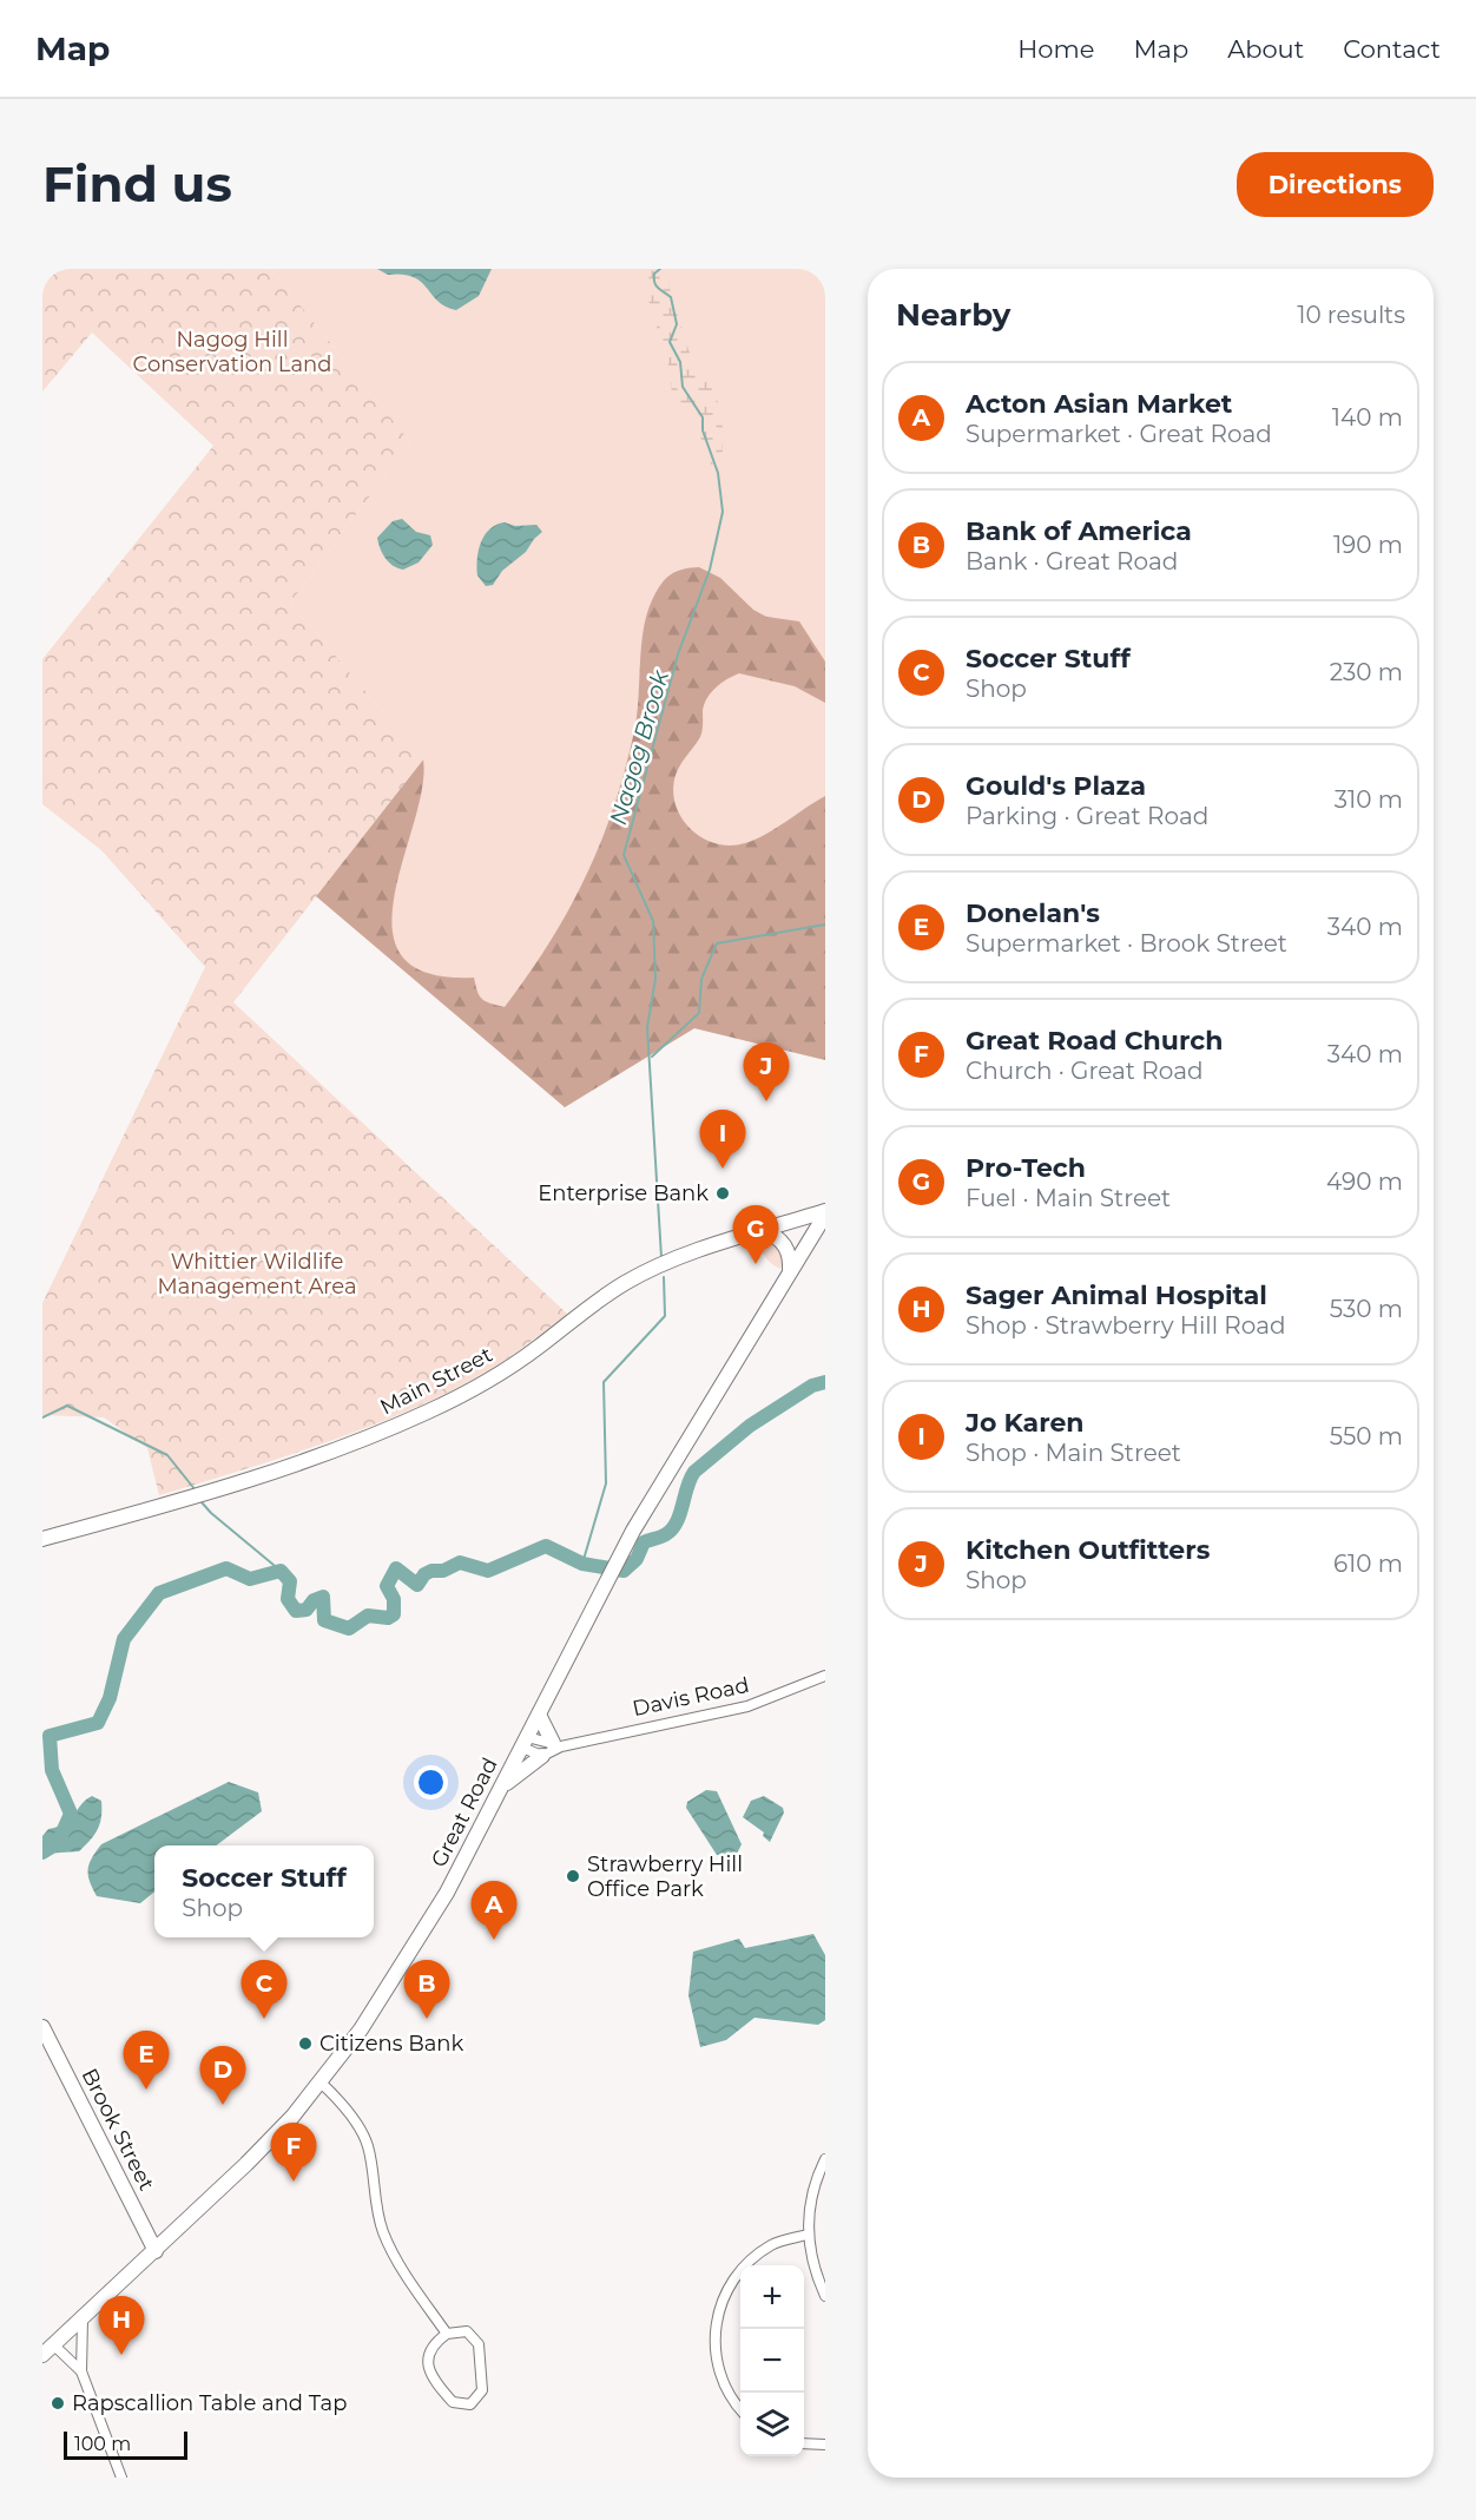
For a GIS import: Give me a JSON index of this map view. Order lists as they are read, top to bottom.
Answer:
{
  "streets": {
    "main road": ["Main Street", "Great Road", "Brook Street"],
    "street": ["Davis Road"]
  },
  "crossings": [
    ["Main Street", "Great Road"],
    ["Davis Road", "Great Road"],
    ["Great Road", "Brook Street"]
  ],
  "water": ["Nagog Brook"],
  "parks": ["Nagog Hill Conservation Land", "Whittier Wildlife Management Area"],
  "places": [
    "Enterprise Bank",
    "Strawberry Hill Office Park",
    "Citizens Bank",
    "Rapscallion Table and Tap"
  ],
  "scale_bar": "100 m",
  "page": {
    "header": "Map",
    "nav": [
      "Home",
      "Map",
      "About",
      "Contact"
    ],
    "buttons": "Directions",
    "title": "Find us",
    "heading": ["Nearby", "10 results"],
    "list": [
      {
        "mark": "A",
        "name": "Acton Asian Market",
        "note": "Supermarket · Great Road",
        "value": "140 m"
      },
      {
        "mark": "B",
        "name": "Bank of America",
        "note": "Bank · Great Road",
        "value": "190 m"
      },
      {
        "mark": "C",
        "name": "Soccer Stuff",
        "note": "Shop",
        "value": "230 m"
      },
      {
        "mark": "D",
        "name": "Gould's Plaza",
        "note": "Parking · Great Road",
        "value": "310 m"
      },
      {
        "mark": "E",
        "name": "Donelan's",
        "note": "Supermarket · Brook Street",
        "value": "340 m"
      },
      {
        "mark": "F",
        "name": "Great Road Church",
        "note": "Church · Great Road",
        "value": "340 m"
      },
      {
        "mark": "G",
        "name": "Pro-Tech",
        "note": "Fuel · Main Street",
        "value": "490 m"
      },
      {
        "mark": "H",
        "name": "Sager Animal Hospital",
        "note": "Shop · Strawberry Hill Road",
        "value": "530 m"
      },
      {
        "mark": "I",
        "name": "Jo Karen",
        "note": "Shop · Main Street",
        "value": "550 m"
      },
      {
        "mark": "J",
        "name": "Kitchen Outfitters",
        "note": "Shop",
        "value": "610 m"
      }
    ],
    "pins": [
      "J",
      "I",
      "G",
      "A",
      "B",
      "C",
      "E",
      "D",
      "F",
      "H"
    ],
    "popup": ["Soccer Stuff", "Shop"],
    "map_buttons": ["+", "−"],
    "scale": "100 m"
  }
}
